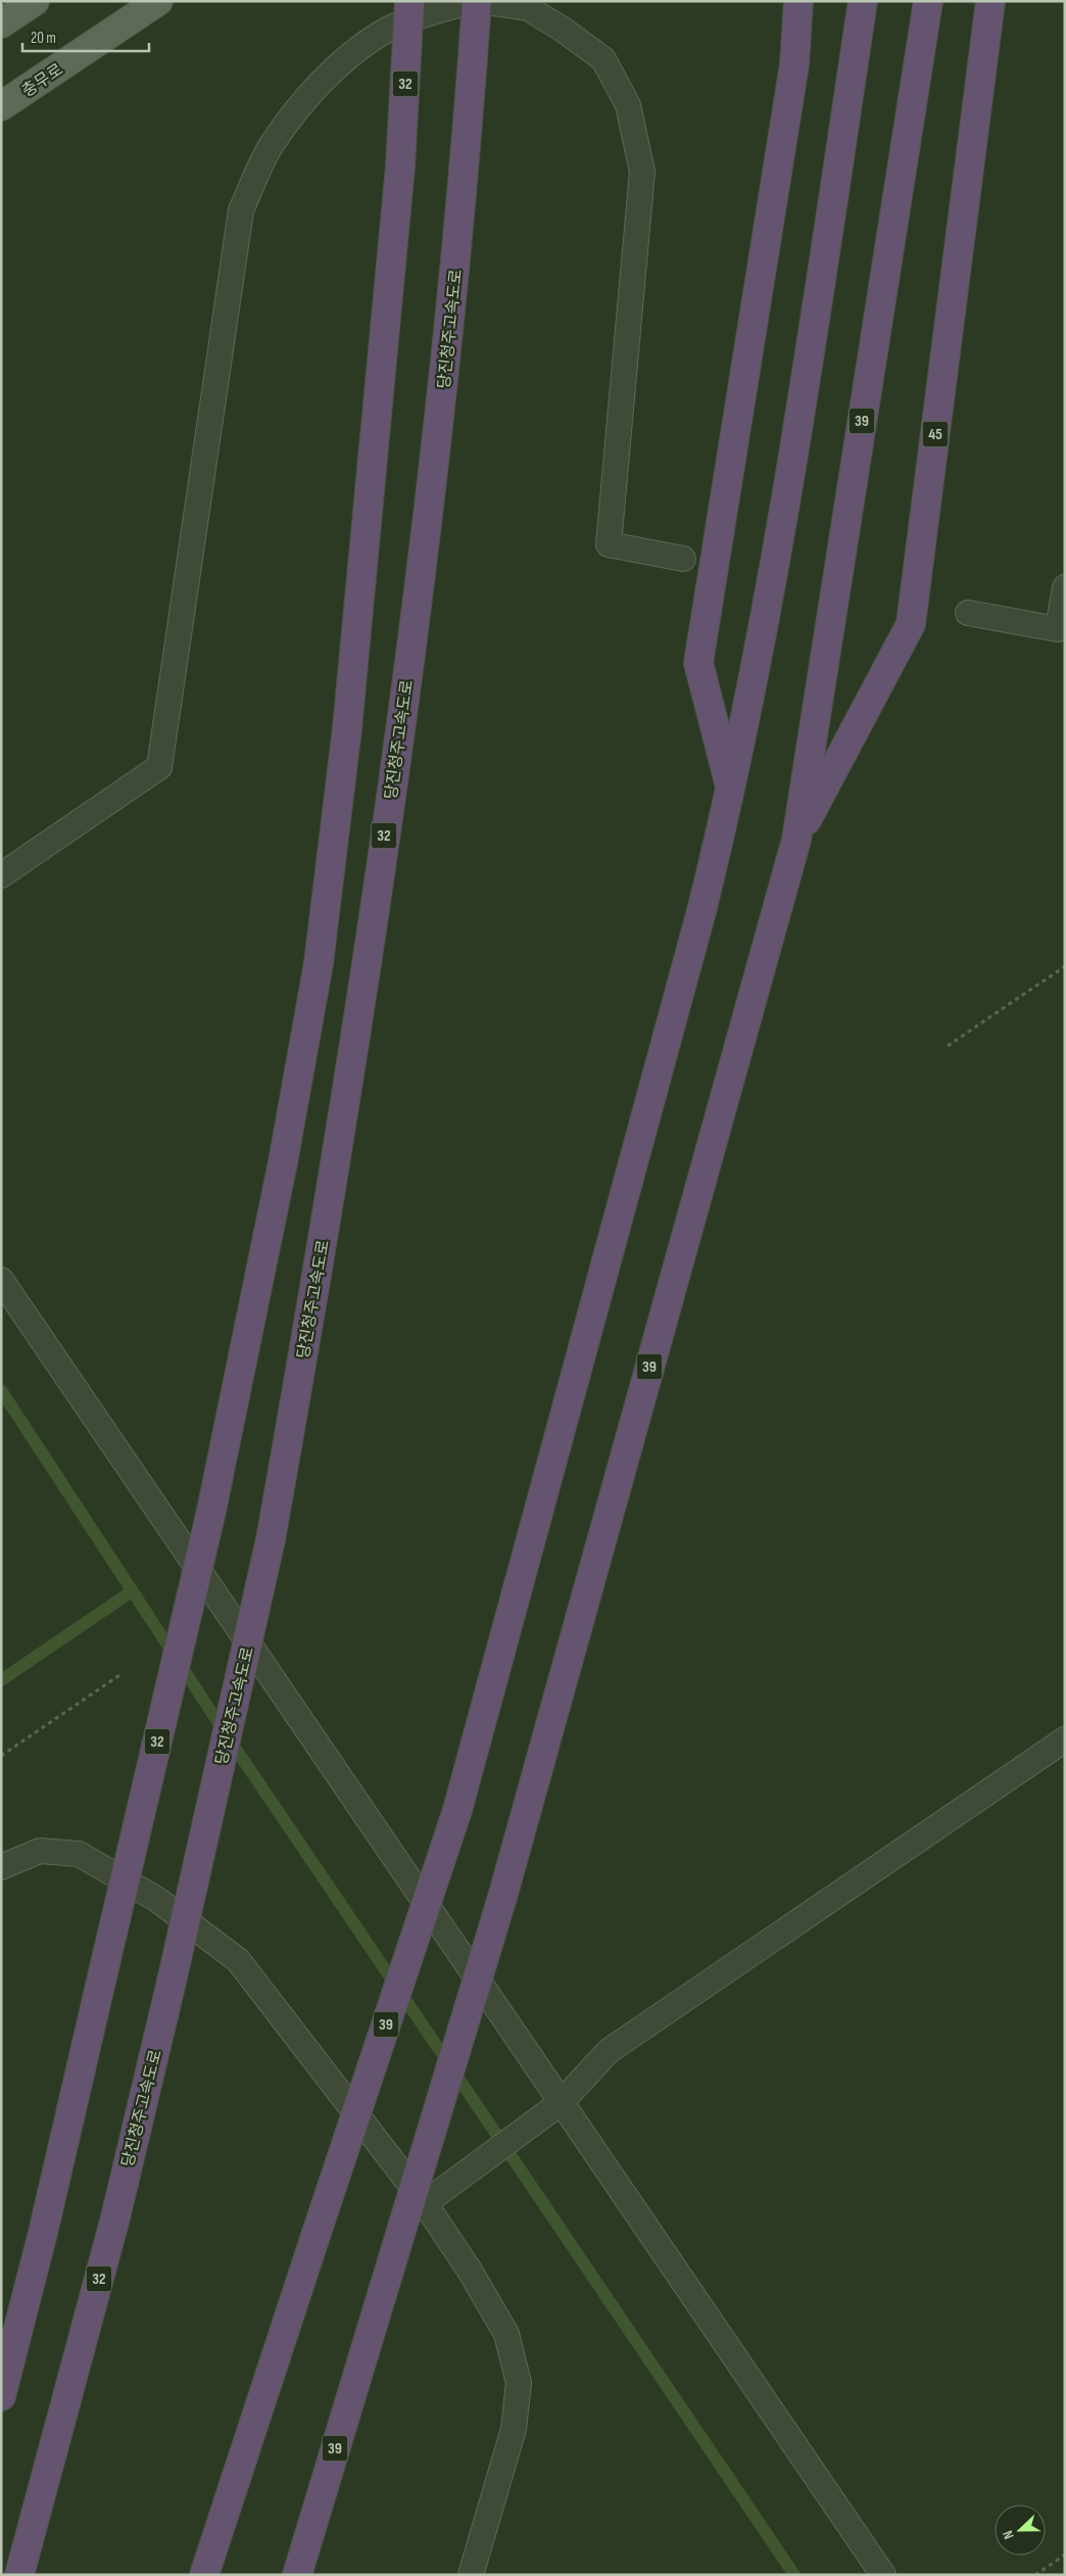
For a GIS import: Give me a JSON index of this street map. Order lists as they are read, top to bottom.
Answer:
{
  "streets": {
    "highway": [
      "32",
      "당진청주고속도로",
      "39",
      "45"
    ],
    "main road": ["충무로"]
  },
  "crossings": [
    ["39", "45"]
  ],
  "scale_bar": "20 m",
  "north": "left"
}
